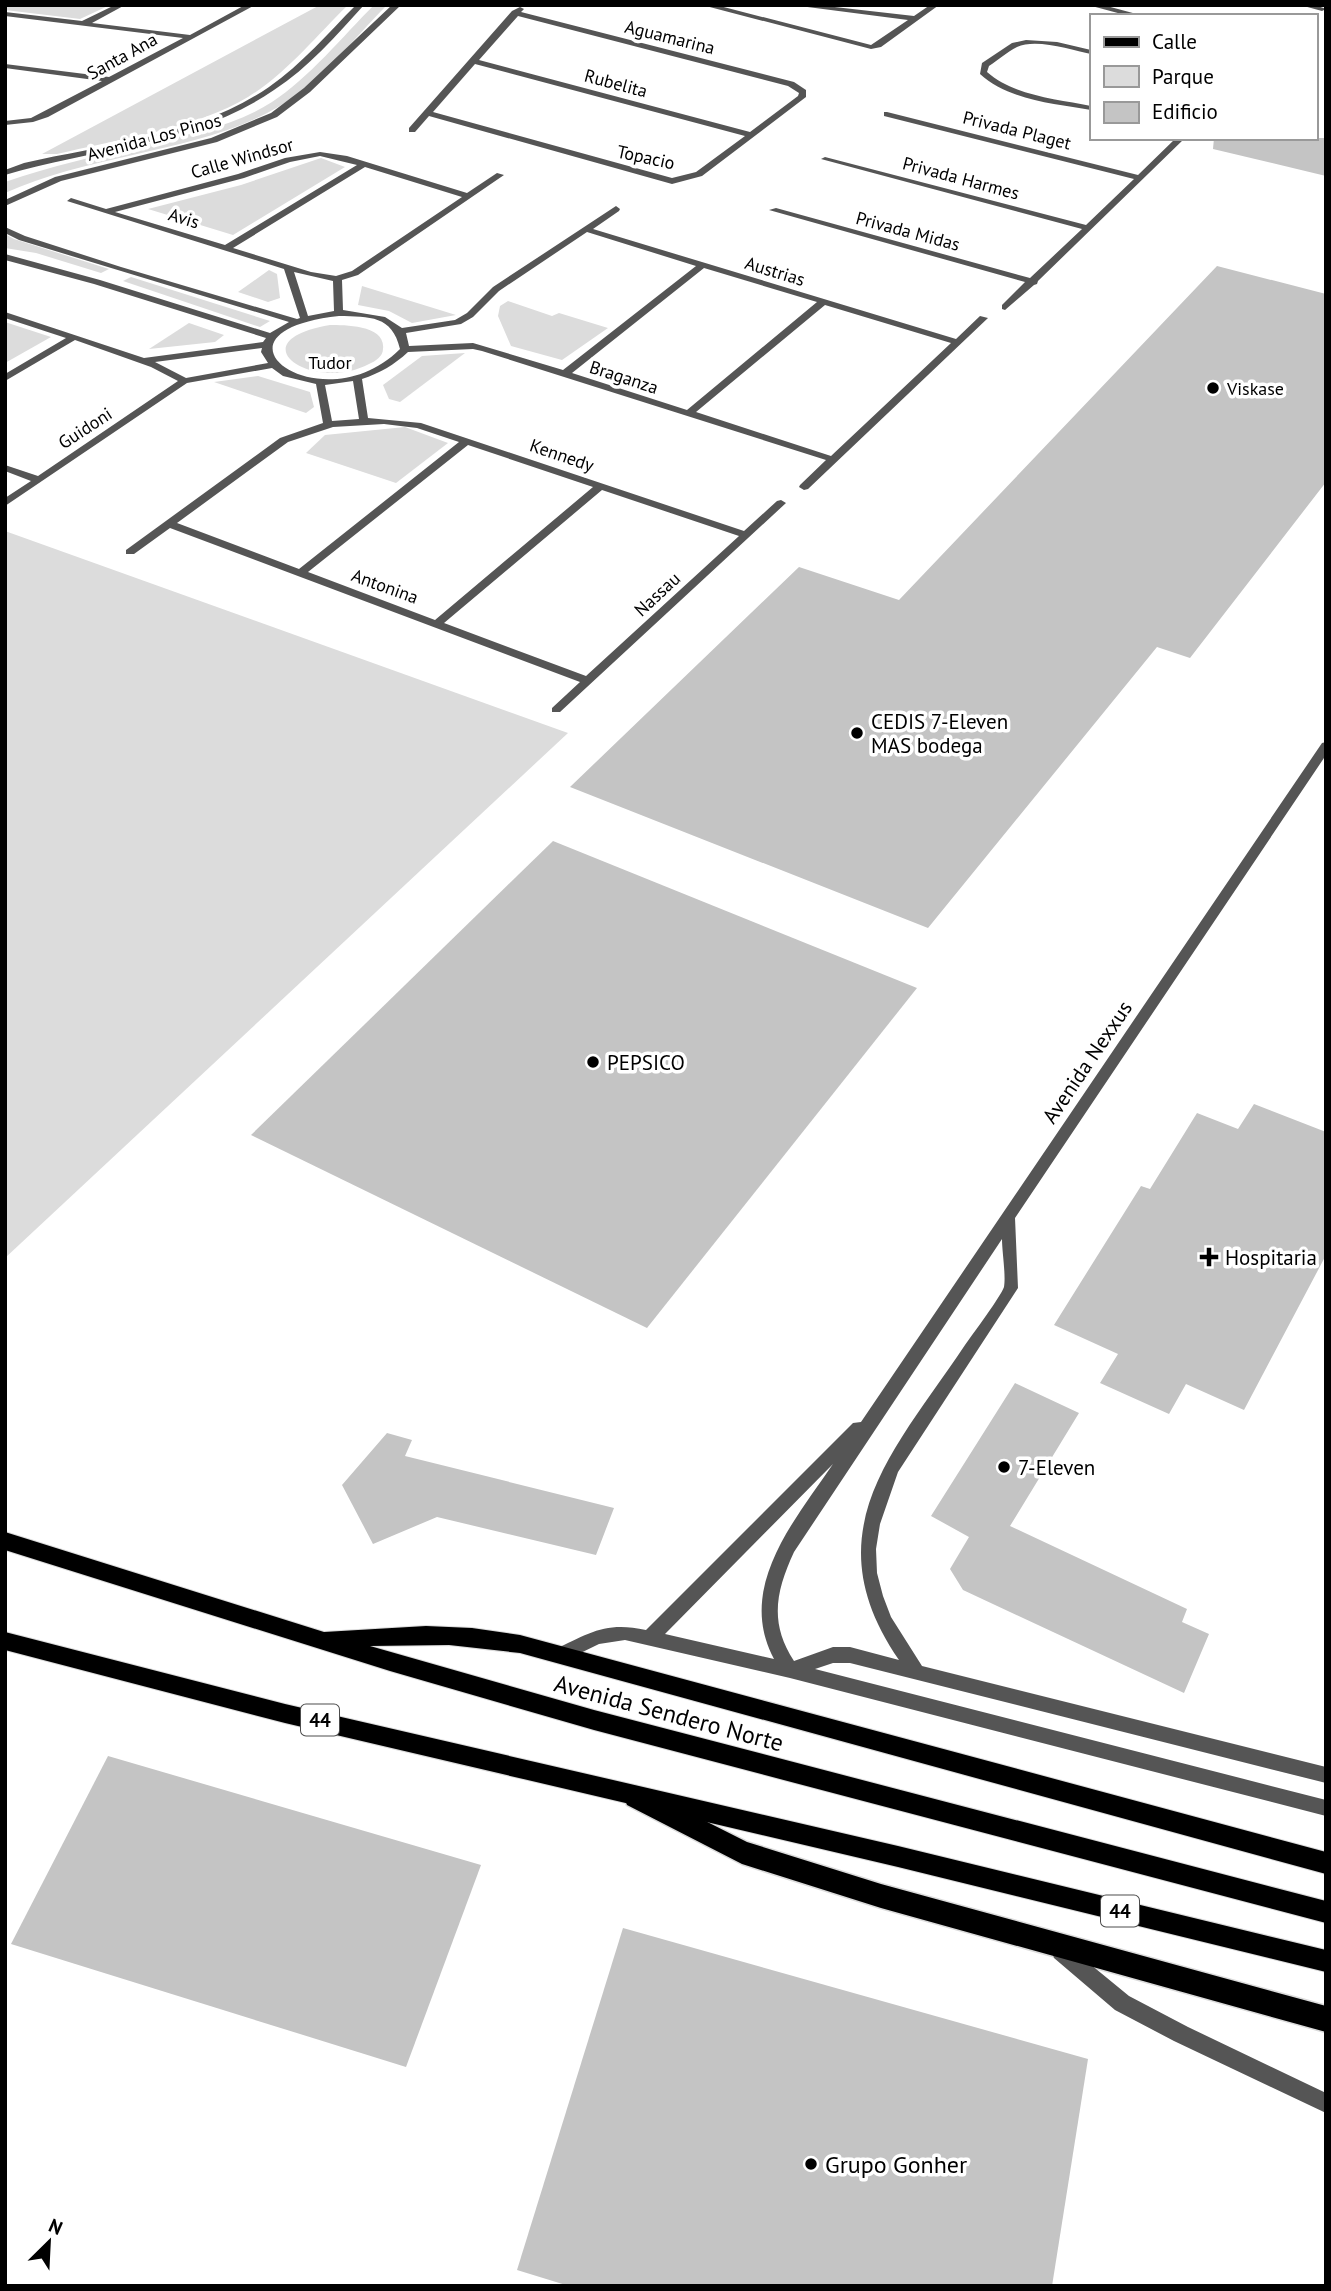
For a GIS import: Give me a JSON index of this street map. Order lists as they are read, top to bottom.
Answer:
{
  "streets": {
    "main road": ["Avenida Sendero Norte", "44"],
    "street": [
      "Aguamarina",
      "Santa Ana",
      "Rubelita",
      "Privada Plaget",
      "Avenida Los Pinos",
      "Topacio",
      "Calle Windsor",
      "Privada Harmes",
      "Avis",
      "Privada Midas",
      "Austrias",
      "Tudor",
      "Braganza",
      "Guidoni",
      "Kennedy",
      "Antonina",
      "Nassau",
      "Avenida Nexxus"
    ]
  },
  "crossings": [
    ["Aguamarina", "Topacio"],
    ["Rubelita", "Topacio"],
    ["Calle Windsor", "Avis"],
    ["Tudor", "Braganza"],
    ["Kennedy", "Antonina"],
    ["Kennedy", "Nassau"],
    ["Antonina", "Nassau"]
  ],
  "places": {
    "other": [
      "Viskase",
      "CEDIS 7-Eleven MAS bodega",
      "PEPSICO",
      "7-Eleven",
      "Grupo Gonher"
    ],
    "health": ["Hospitaria"]
  },
  "legend": ["Calle", "Parque", "Edificio"],
  "north": "top right"
}
